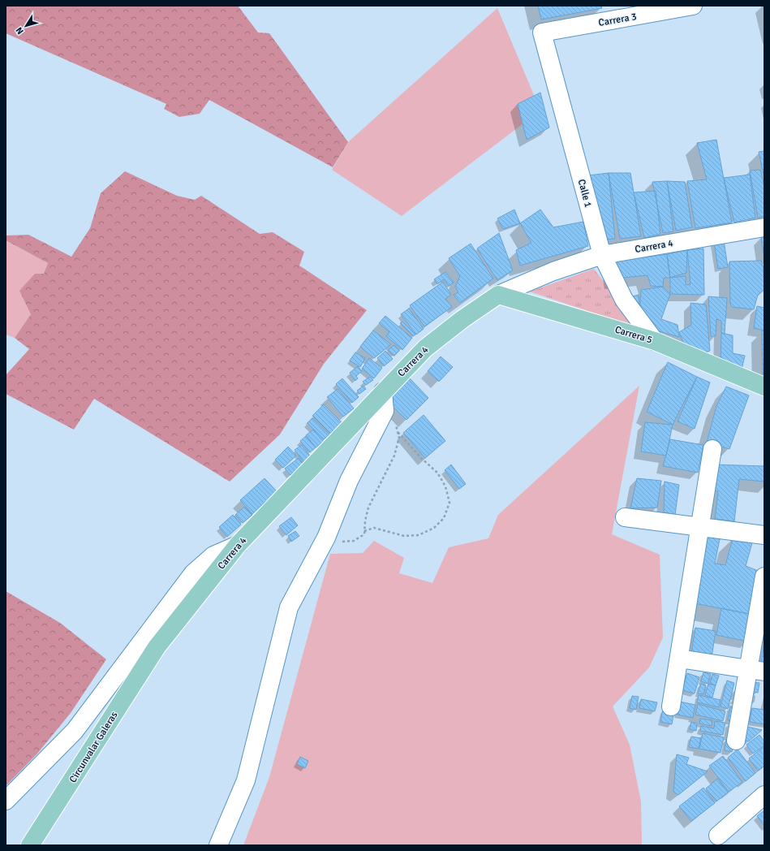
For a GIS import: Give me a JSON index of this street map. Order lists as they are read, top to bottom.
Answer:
{
  "streets": {
    "main road": ["Carrera 4", "Carrera 5", "Circunvalar Galeras"],
    "street": ["Carrera 3", "Calle 1"]
  },
  "crossings": [
    ["Carrera 3", "Calle 1"],
    ["Calle 1", "Carrera 4"],
    ["Calle 1", "Carrera 5"],
    ["Carrera 4", "Carrera 5"],
    ["Carrera 4", "Circunvalar Galeras"]
  ],
  "north": "bottom left"
}
